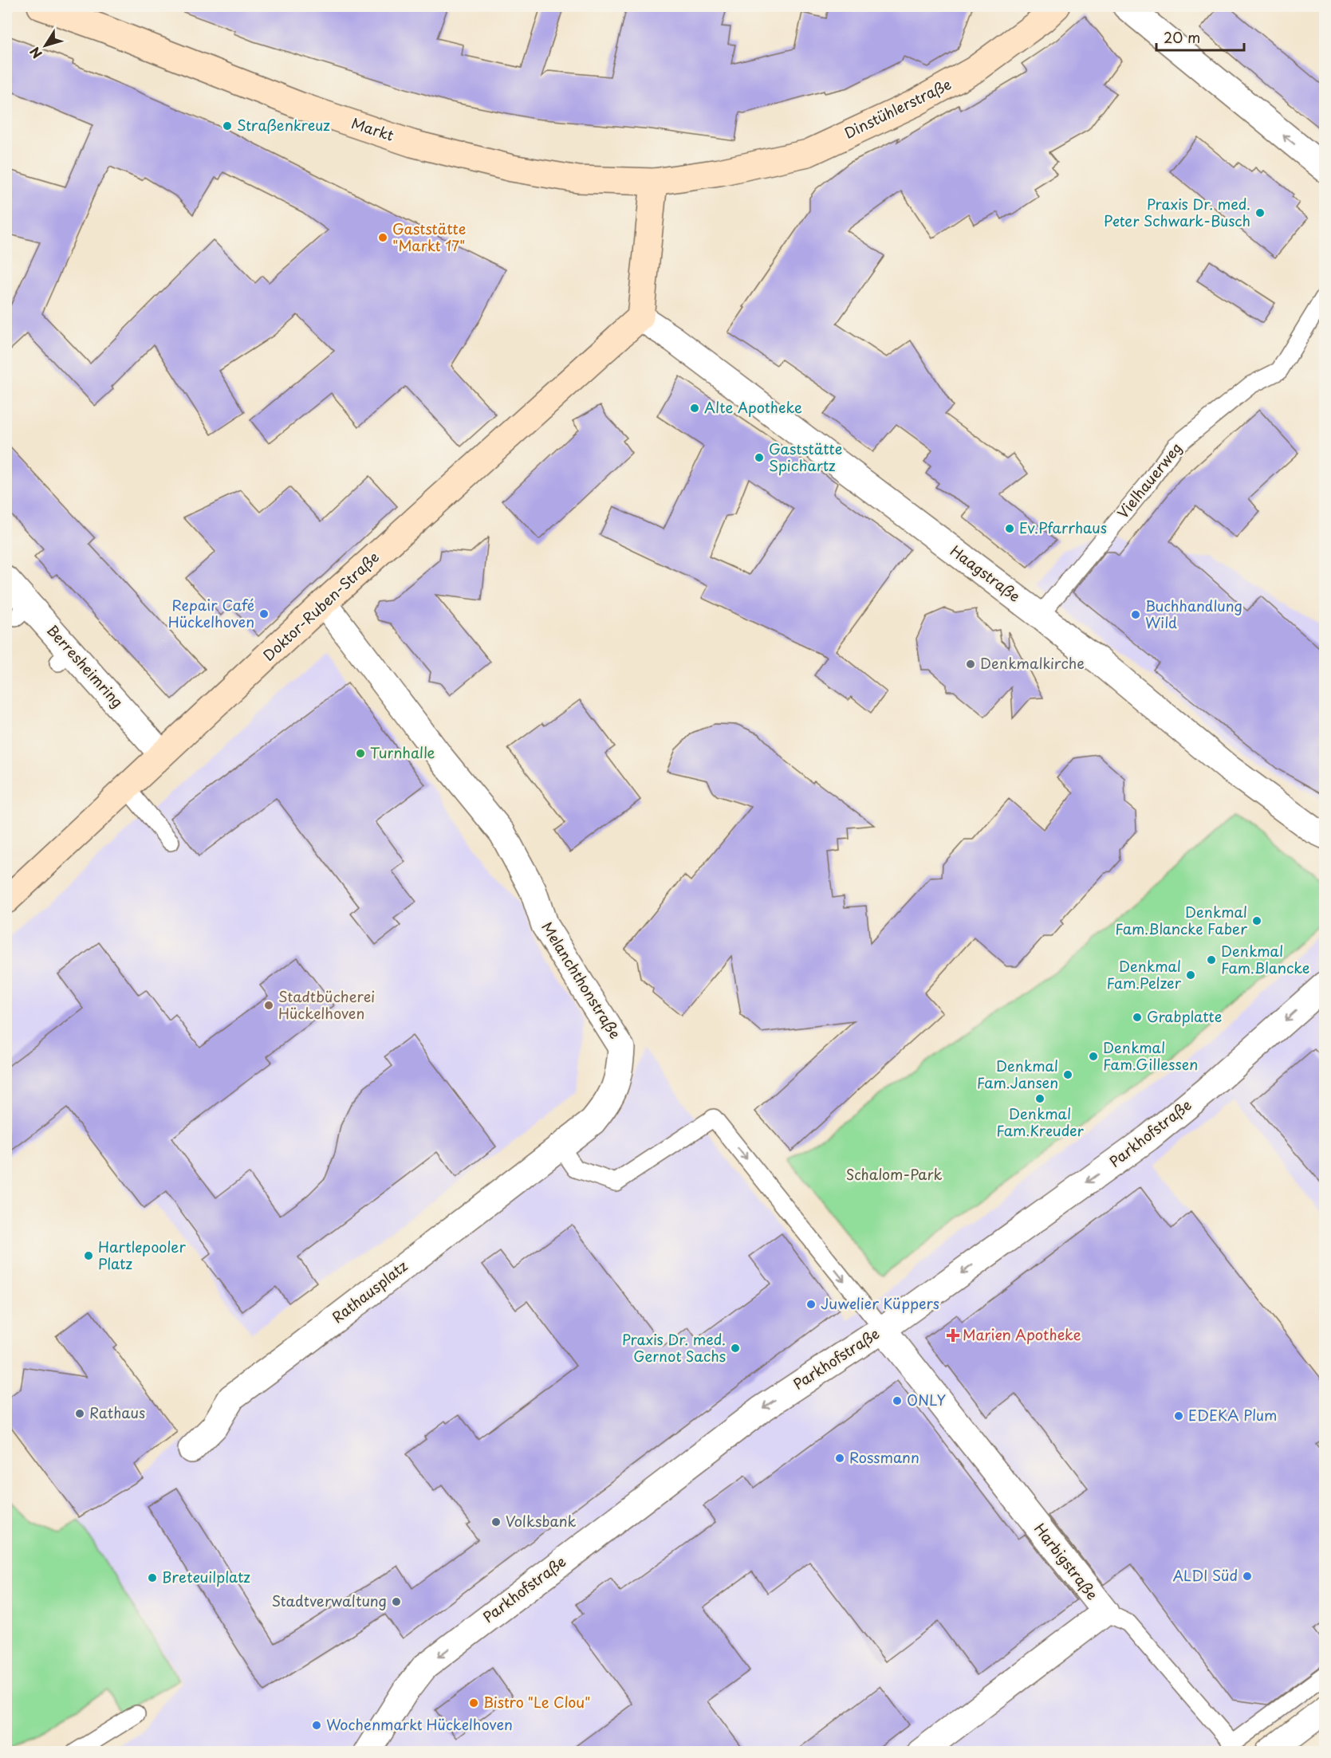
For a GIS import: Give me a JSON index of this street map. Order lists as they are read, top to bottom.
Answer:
{
  "streets": {
    "main road": ["Dinstühlerstraße", "Markt", "Doktor-Ruben-Straße"],
    "street": [
      "Haagstraße",
      "Berresheimring",
      "Melanchthonstraße",
      "Parkhofstraße",
      "Rathausplatz",
      "Harbigstraße"
    ],
    "lane": ["Vielhauerweg"]
  },
  "crossings": [
    ["Dinstühlerstraße", "Markt"],
    ["Vielhauerweg", "Haagstraße"],
    ["Haagstraße", "Doktor-Ruben-Straße"],
    ["Doktor-Ruben-Straße", "Berresheimring"],
    ["Doktor-Ruben-Straße", "Melanchthonstraße"],
    ["Melanchthonstraße", "Rathausplatz"],
    ["Parkhofstraße", "Harbigstraße"]
  ],
  "one_way": ["Parkhofstraße"],
  "parks": ["Schalom-Park"],
  "places": {
    "other": [
      "Straßenkreuz",
      "Praxis Dr. med. Peter Schwark-Busch",
      "Gaststätte \"Markt 17\"",
      "Alte Apotheke",
      "Gaststätte Spichartz",
      "Ev.Pfarrhaus",
      "Repair Café Hückelhoven",
      "Buchhandlung Wild",
      "Denkmalkirche",
      "Turnhalle",
      "Denkmal Fam.Blancke Faber",
      "Denkmal Fam.Blancke",
      "Denkmal Fam.Pelzer",
      "Stadtbücherei Hückelhoven",
      "Grabplatte",
      "Denkmal Fam.Gillessen",
      "Denkmal Fam.Jansen",
      "Denkmal Fam.Kreuder",
      "Hartlepooler Platz",
      "Juwelier Küppers",
      "Praxis Dr. med. Gernot Sachs",
      "ONLY",
      "Rathaus",
      "EDEKA Plum",
      "Rossmann",
      "Volksbank",
      "ALDI Süd",
      "Breteuilplatz",
      "Stadtverwaltung",
      "Bistro \"Le Clou\"",
      "Wochenmarkt Hückelhoven"
    ],
    "health": ["Marien Apotheke"]
  },
  "scale_bar": "20 m",
  "north": "bottom left"
}
